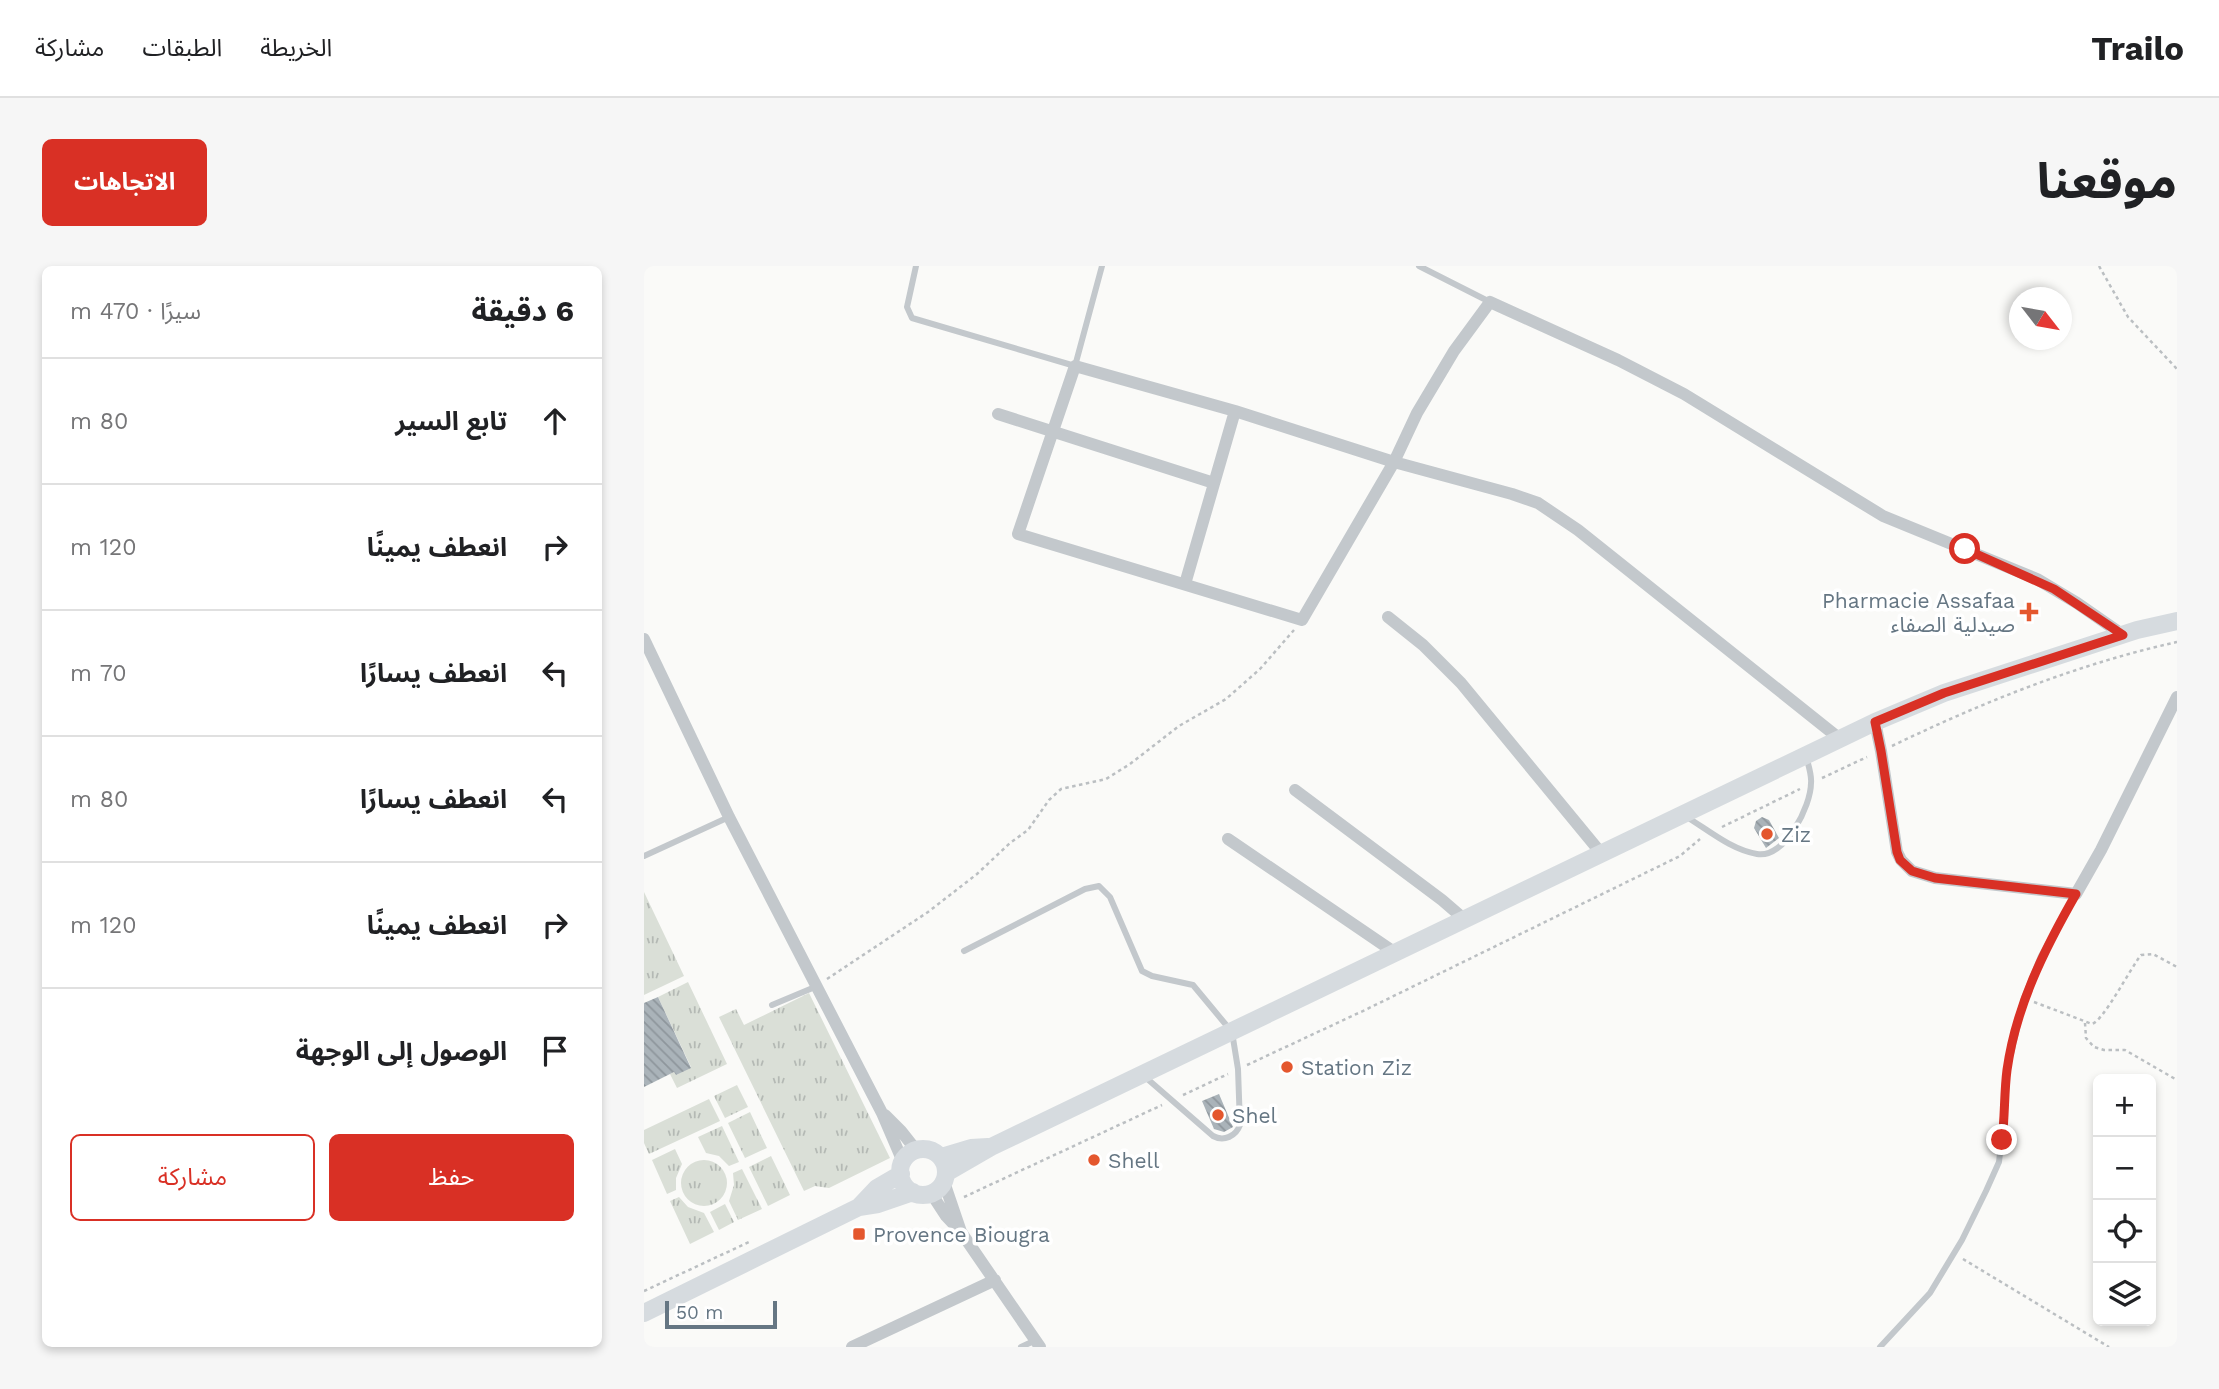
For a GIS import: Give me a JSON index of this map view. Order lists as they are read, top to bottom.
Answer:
{
  "places": {
    "health": ["Pharmacie Assafaa صيدلية الصفاء"],
    "other": [
      "Ziz",
      "Station Ziz",
      "Shel",
      "Shell"
    ],
    "transit": ["Provence Biougra"]
  },
  "scale_bar": "50 m",
  "north": "bottom right",
  "page": {
    "header": "Trailo",
    "nav": ["الخريطة", "الطبقات", "مشاركة"],
    "title": "موقعنا",
    "buttons": [
      "الاتجاهات",
      ["حفظ", "مشاركة"]
    ],
    "heading": ["6 دقيقة", "سيرًا · 470 m"],
    "list": [
      ["تابع السير", "80 m"],
      ["انعطف يمينًا", "120 m"],
      ["انعطف يسارًا", "70 m"],
      ["انعطف يسارًا", "80 m"],
      ["انعطف يمينًا", "120 m"],
      "الوصول إلى الوجهة"
    ],
    "map_buttons": ["+", "−"],
    "scale": "50 m"
  }
}
